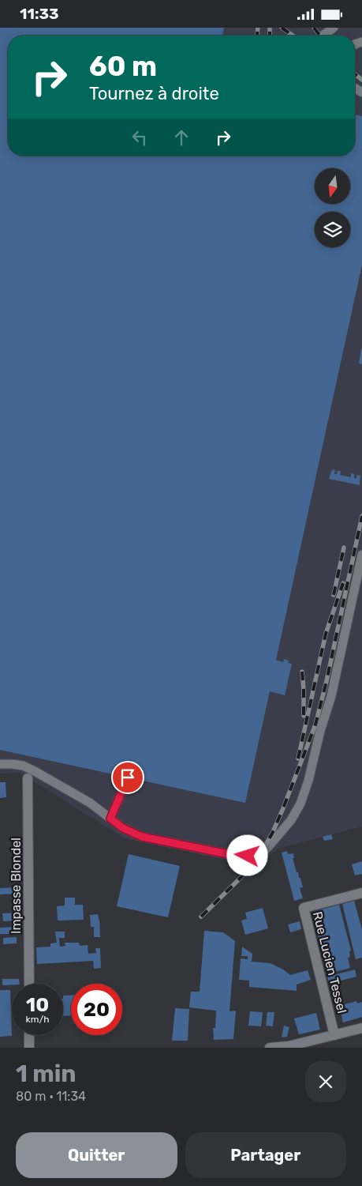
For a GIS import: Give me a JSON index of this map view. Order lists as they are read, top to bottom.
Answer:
{
  "streets": {
    "street": ["Impasse Blondel", "Rue Lucien Tessel"]
  },
  "north": "bottom",
  "page": {
    "status": "11:33",
    "turn": ["60 m", "Tournez à droite"],
    "speed": "10 km/h",
    "limit": "20",
    "heading": ["1 min", "80 m · 11:34"],
    "buttons": ["Quitter", "Partager"]
  }
}
